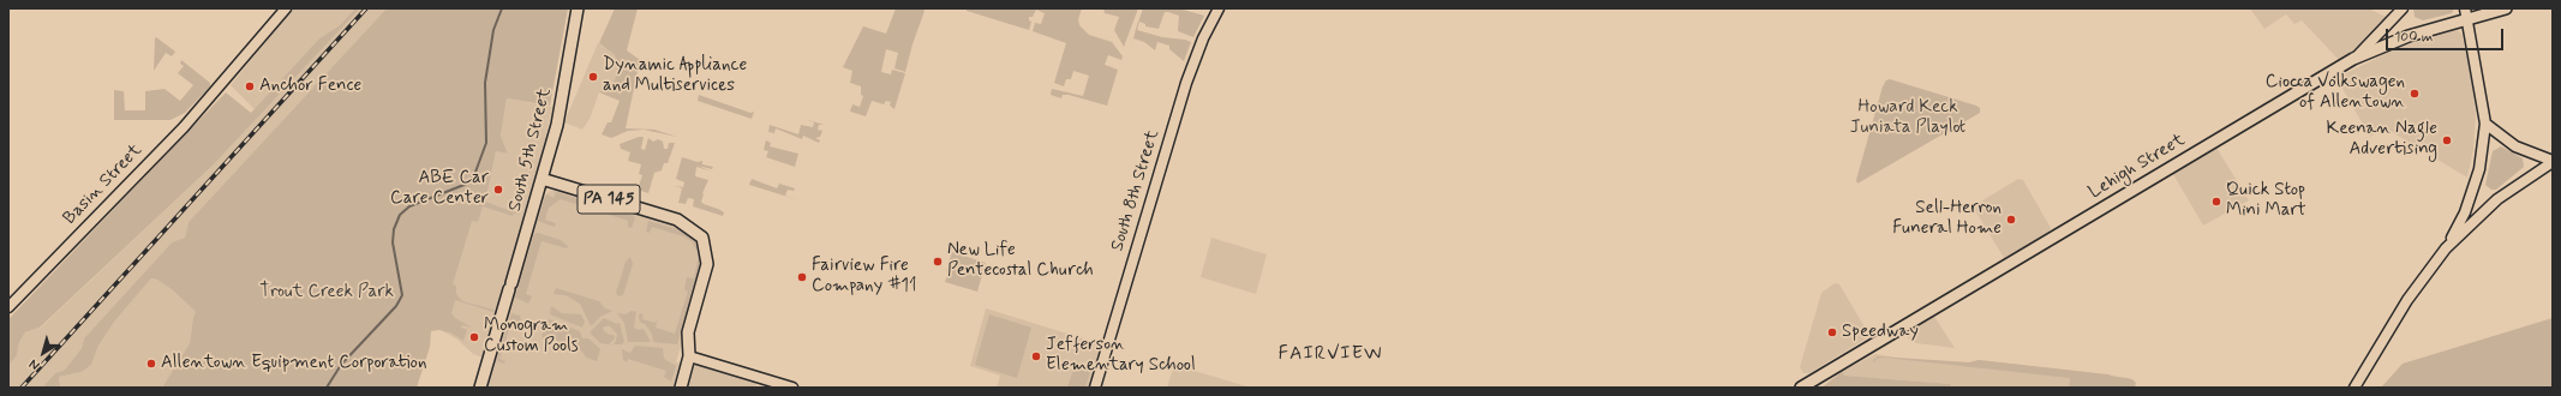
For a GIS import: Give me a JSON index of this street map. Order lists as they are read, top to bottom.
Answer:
{
  "streets": {
    "main road": [
      "South 5th Street",
      "Lehigh Street",
      "Basin Street",
      "South 8th Street",
      "PA 145"
    ]
  },
  "crossings": [
    ["South 5th Street", "PA 145"]
  ],
  "districts": ["FAIRVIEW"],
  "parks": ["Howard Keck Juniata Playlot", "Trout Creek Park"],
  "places": [
    "Dynamic Appliance and Multiservices",
    "Anchor Fence",
    "Ciocca Volkswagen of Allentown",
    "Keenan Nagle Advertising",
    "ABE Car Care Center",
    "Quick Stop Mini Mart",
    "Sell-Herron Funeral Home",
    "New Life Pentecostal Church",
    "Fairview Fire Company #11",
    "Speedway",
    "Monogram Custom Pools",
    "Jefferson Elementary School",
    "Allentown Equipment Corporation"
  ],
  "scale_bar": "100 m",
  "north": "bottom left"
}
